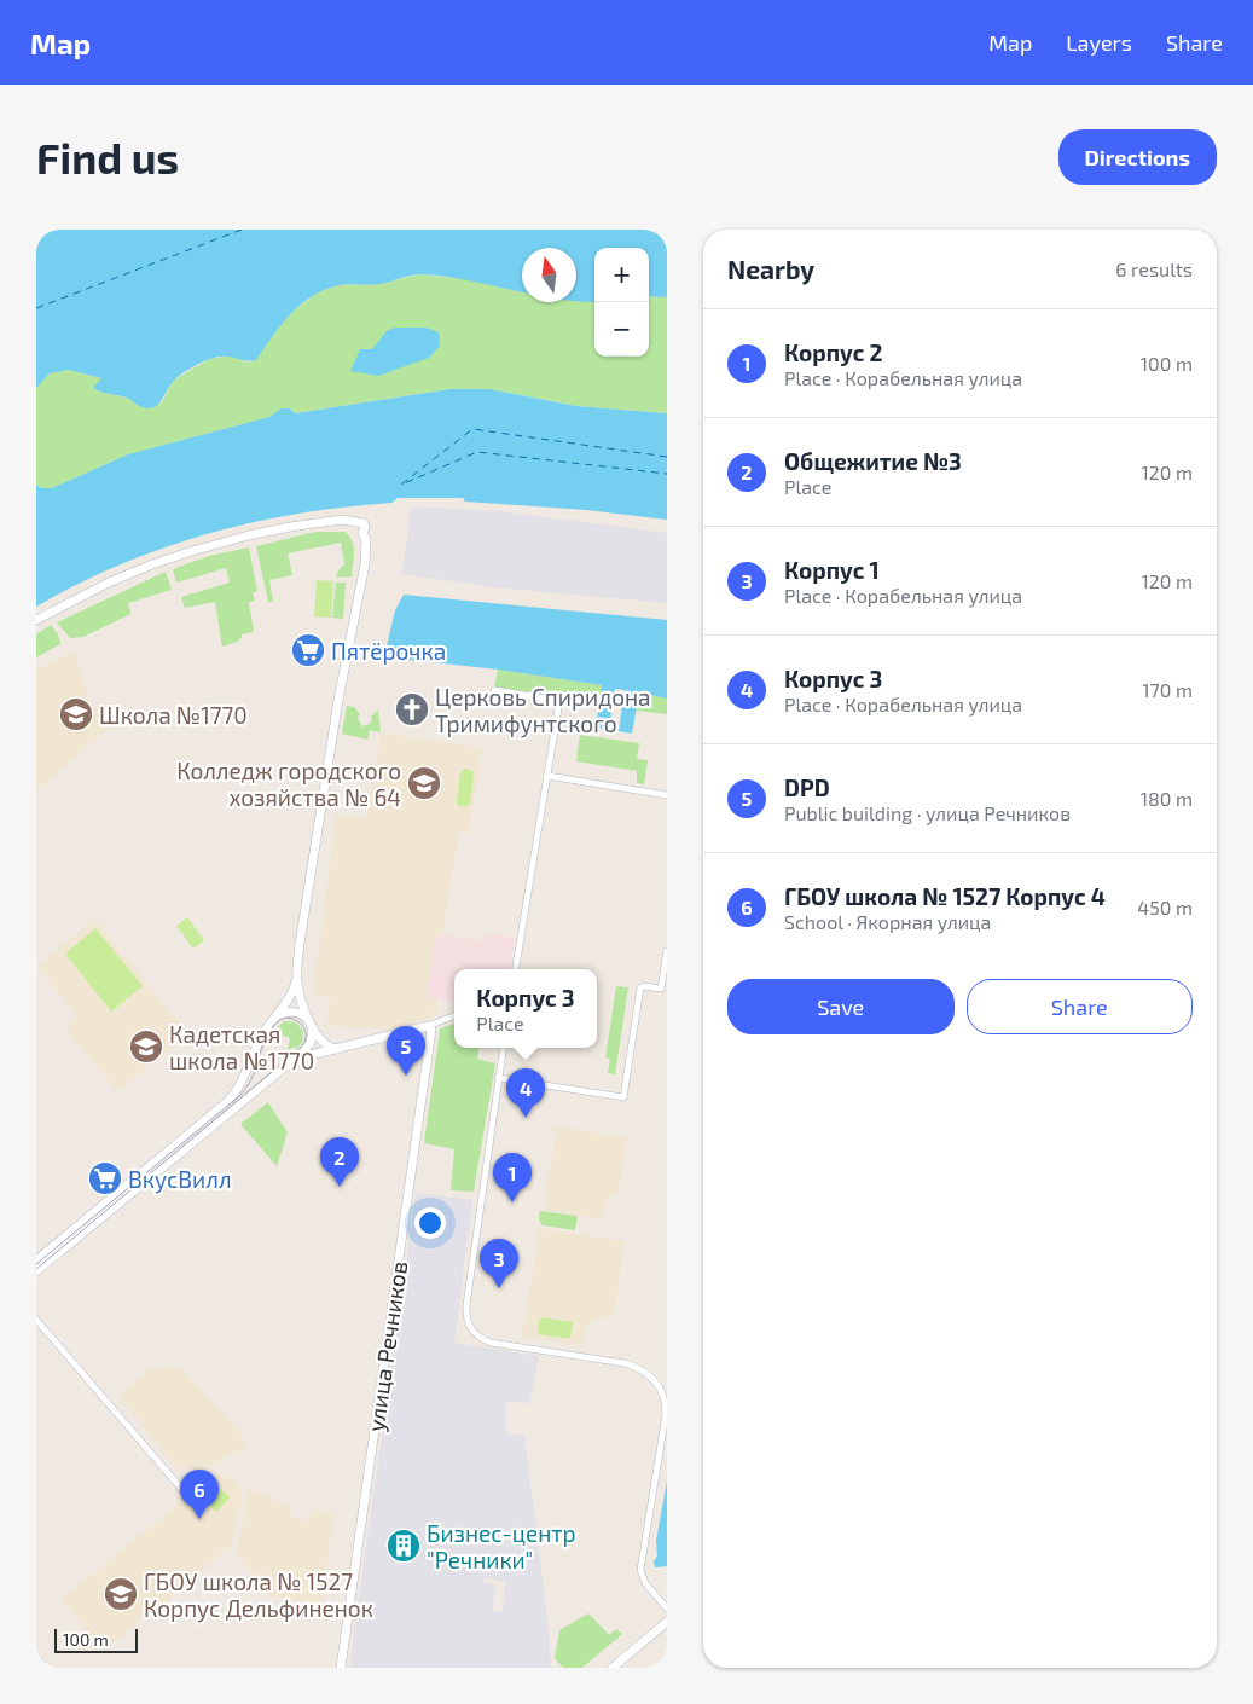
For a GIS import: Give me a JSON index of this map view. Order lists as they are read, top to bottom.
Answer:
{
  "streets": {
    "street": ["улица Речников"]
  },
  "places": {
    "supermarket": ["Пятёрочка", "ВкусВилл"],
    "church": ["Церковь Спиридона Тримифунтского"],
    "school or university": [
      "Школа №1770",
      "Колледж городского хозяйства № 64",
      "Кадетская школа №1770",
      "ГБОУ школа № 1527 Корпус Дельфиненок"
    ],
    "building": ["Бизнес-центр \"Речники\""]
  },
  "scale_bar": "100 m",
  "north": "top",
  "page": {
    "header": "Map",
    "nav": ["Map", "Layers", "Share"],
    "buttons": [
      "Directions",
      ["Save", "Share"]
    ],
    "title": "Find us",
    "heading": ["Nearby", "6 results"],
    "map_buttons": ["+", "−"],
    "list": [
      {
        "mark": "1",
        "name": "Корпус 2",
        "note": "Place · Корабельная улица",
        "value": "100 m"
      },
      {
        "mark": "2",
        "name": "Общежитие №3",
        "note": "Place",
        "value": "120 m"
      },
      {
        "mark": "3",
        "name": "Корпус 1",
        "note": "Place · Корабельная улица",
        "value": "120 m"
      },
      {
        "mark": "4",
        "name": "Корпус 3",
        "note": "Place · Корабельная улица",
        "value": "170 m"
      },
      {
        "mark": "5",
        "name": "DPD",
        "note": "Public building · улица Речников",
        "value": "180 m"
      },
      {
        "mark": "6",
        "name": "ГБОУ школа № 1527 Корпус 4",
        "note": "School · Якорная улица",
        "value": "450 m"
      }
    ],
    "popup": ["Корпус 3", "Place"],
    "pins": [
      "5",
      "4",
      "2",
      "1",
      "3",
      "6"
    ],
    "scale": "100 m"
  }
}
